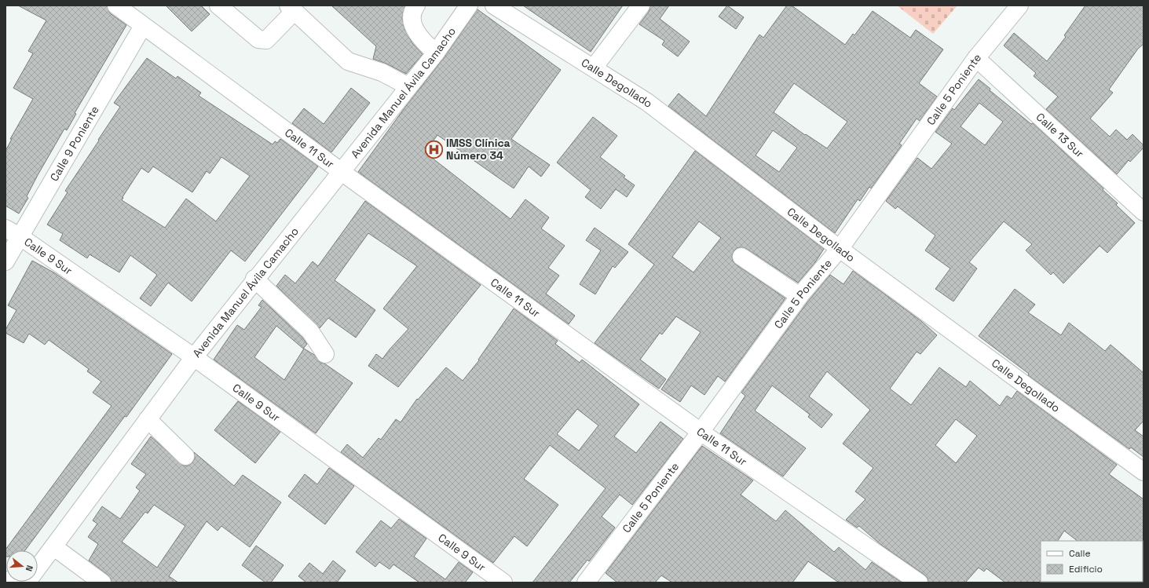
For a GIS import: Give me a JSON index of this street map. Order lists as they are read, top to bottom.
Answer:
{
  "streets": {
    "street": [
      "Calle Degollado",
      "Calle 5 Poniente",
      "Avenida Manuel Ávila Camacho",
      "Calle 13 Sur",
      "Calle 9 Poniente",
      "Calle 11 Sur",
      "Calle 9 Sur"
    ]
  },
  "crossings": [
    ["Calle Degollado", "Calle 5 Poniente"],
    ["Calle 5 Poniente", "Calle 13 Sur"],
    ["Calle 5 Poniente", "Calle 11 Sur"],
    ["Avenida Manuel Ávila Camacho", "Calle 11 Sur"],
    ["Avenida Manuel Ávila Camacho", "Calle 9 Sur"],
    ["Calle 9 Poniente", "Calle 11 Sur"],
    ["Calle 9 Poniente", "Calle 9 Sur"]
  ],
  "places": {
    "hospital": ["IMSS Clínica Número 34"]
  },
  "legend": ["Calle", "Edificio"],
  "north": "right"
}
